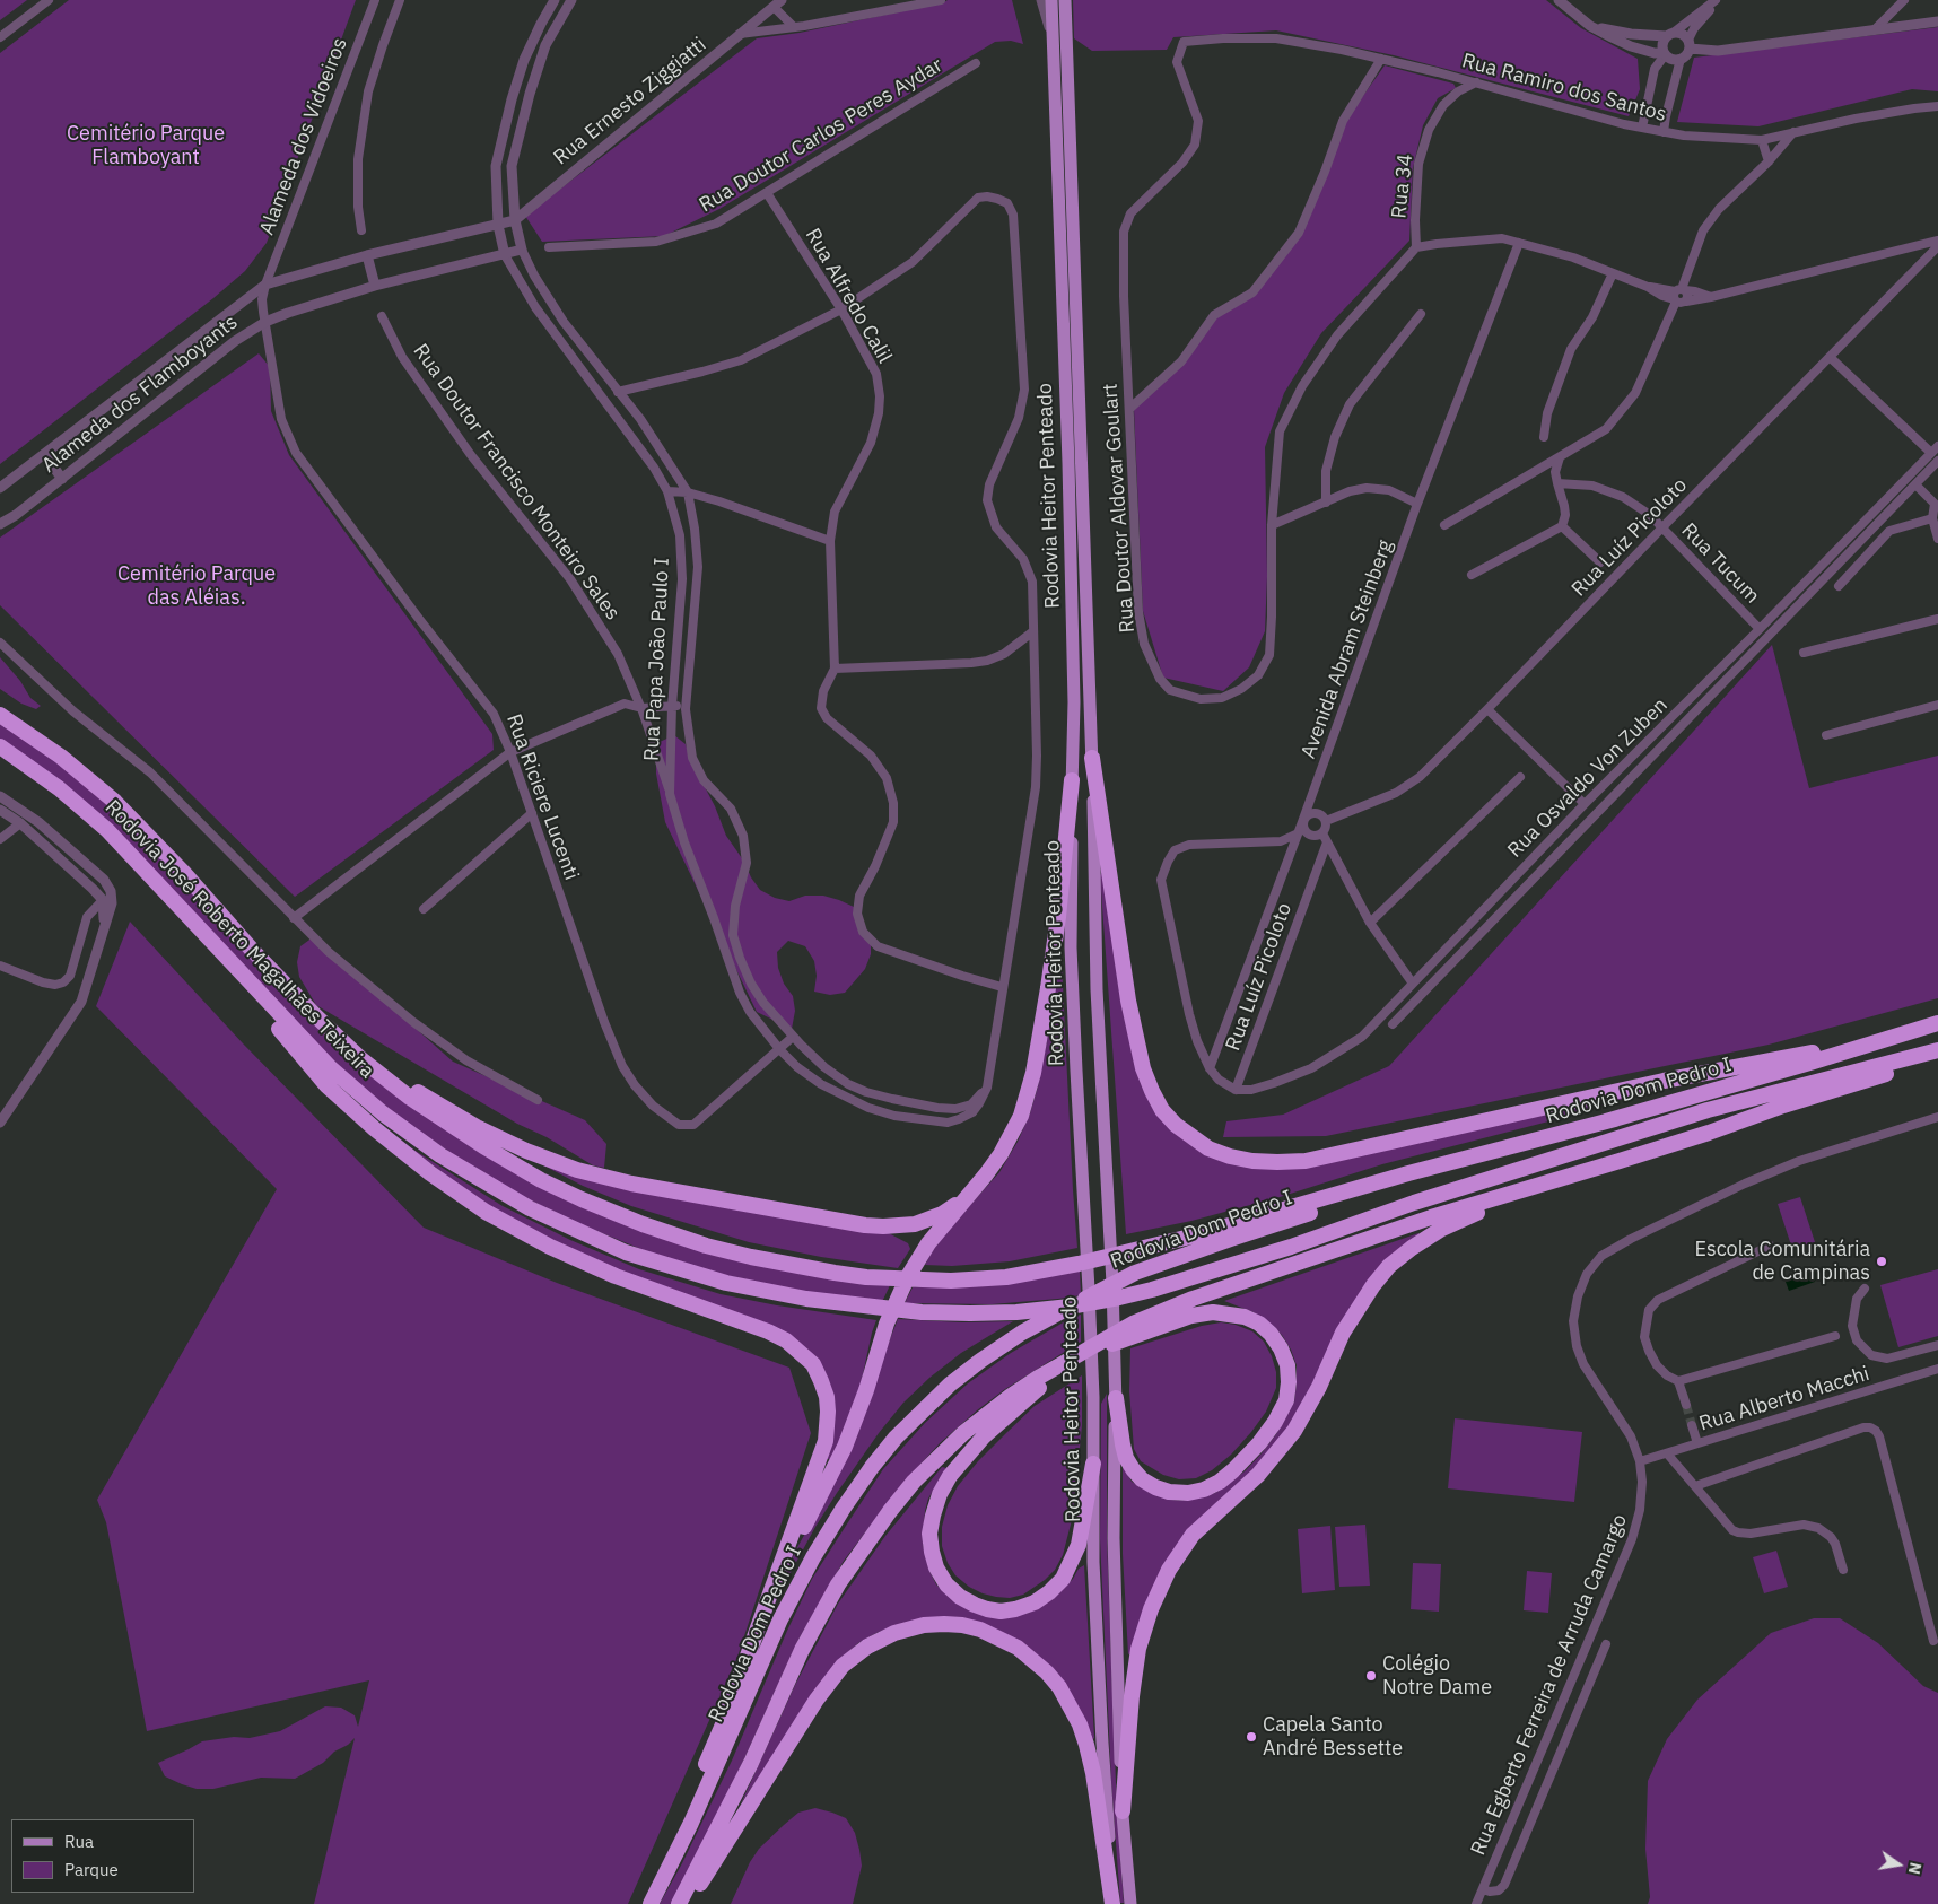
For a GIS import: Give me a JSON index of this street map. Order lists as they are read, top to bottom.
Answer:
{
  "streets": {
    "highway": ["Rodovia José Roberto Magalhães Teixeira", "Rodovia Dom Pedro I"],
    "main road": ["Rodovia Heitor Penteado"],
    "street": [
      "Rua Ramiro dos Santos",
      "Rua Ernesto Ziggiatti",
      "Rua Doutor Carlos Peres Aydar",
      "Alameda dos Vidoeiros",
      "Rua 34",
      "Rua Alfredo Calil",
      "Alameda dos Flamboyants",
      "Rua Doutor Francisco Monteiro Sales",
      "Rua Doutor Aldovar Goulart",
      "Rua Luíz Picoloto",
      "Rua Tucum",
      "Avenida Abram Steinberg",
      "Rua Papa João Paulo I",
      "Rua Osvaldo Von Zuben",
      "Rua Riciere Lucenti",
      "Rua Alberto Macchi",
      "Rua Egberto Ferreira de Arruda Camargo"
    ]
  },
  "crossings": [
    ["Rua Ramiro dos Santos", "Rua 34"],
    ["Rua Ramiro dos Santos", "Rua Doutor Aldovar Goulart"],
    ["Rua Ernesto Ziggiatti", "Alameda dos Flamboyants"],
    ["Rua Ernesto Ziggiatti", "Rua Papa João Paulo I"],
    ["Rua Doutor Carlos Peres Aydar", "Rua Alfredo Calil"],
    ["Alameda dos Vidoeiros", "Alameda dos Flamboyants"],
    ["Alameda dos Vidoeiros", "Rua Riciere Lucenti"],
    ["Rua 34", "Rua Doutor Aldovar Goulart"],
    ["Alameda dos Flamboyants", "Rua Papa João Paulo I"],
    ["Alameda dos Flamboyants", "Rua Riciere Lucenti"],
    ["Rua Doutor Francisco Monteiro Sales", "Rua Papa João Paulo I"],
    ["Rua Luíz Picoloto", "Rua Tucum"],
    ["Rua Luíz Picoloto", "Avenida Abram Steinberg"],
    ["Rua Luíz Picoloto", "Rua Osvaldo Von Zuben"],
    ["Rua Tucum", "Rua Osvaldo Von Zuben"],
    ["Rua Papa João Paulo I", "Rua Riciere Lucenti"],
    ["Rodovia José Roberto Magalhães Teixeira", "Rodovia Dom Pedro I"],
    ["Rua Alberto Macchi", "Rua Egberto Ferreira de Arruda Camargo"]
  ],
  "parks": ["Cemitério Parque Flamboyant", "Cemitério Parque das Aléias."],
  "places": ["Escola Comunitária de Campinas", "Colégio Notre Dame", "Capela Santo André Bessette"],
  "legend": ["Rua", "Parque"],
  "north": "right"
}
